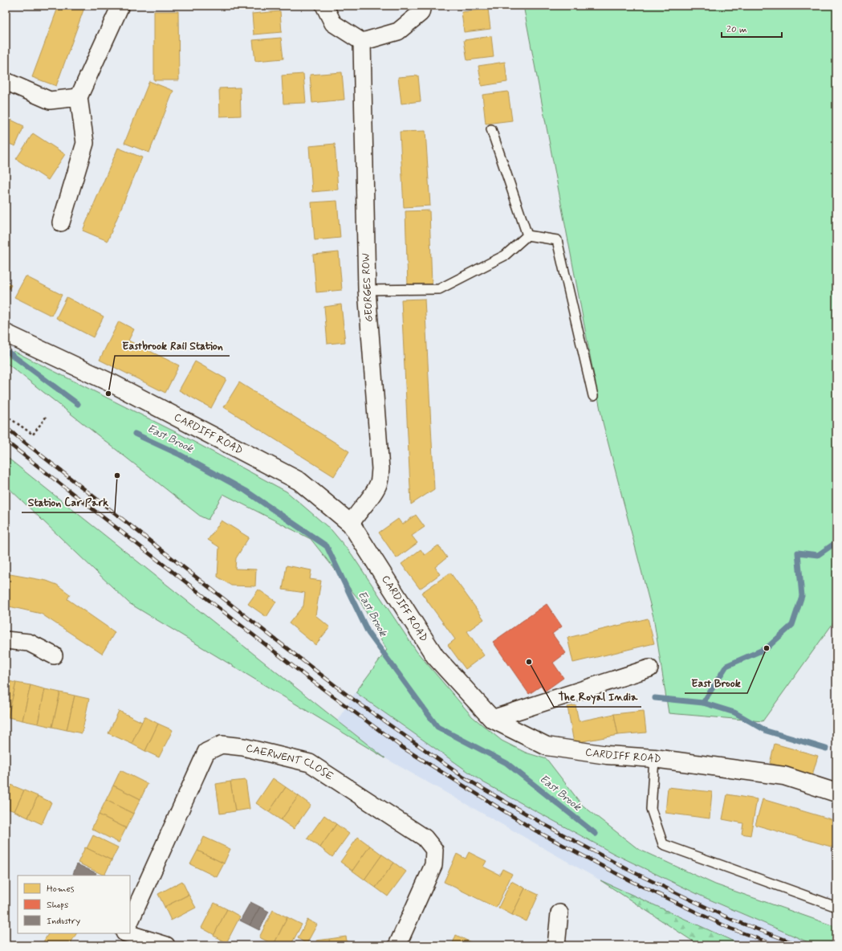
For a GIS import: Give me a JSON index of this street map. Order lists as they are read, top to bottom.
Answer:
{
  "streets": {
    "main road": ["CARDIFF ROAD"],
    "street": ["GEORGES ROW", "CAERWENT CLOSE"]
  },
  "crossings": [
    ["GEORGES ROW", "CARDIFF ROAD"]
  ],
  "water": ["East Brook"],
  "places": [
    "Eastbrook Rail Station",
    "Station Car Park",
    "East Brook",
    "The Royal India"
  ],
  "legend": ["Homes", "Shops", "Industry"],
  "scale_bar": "20 m"
}
